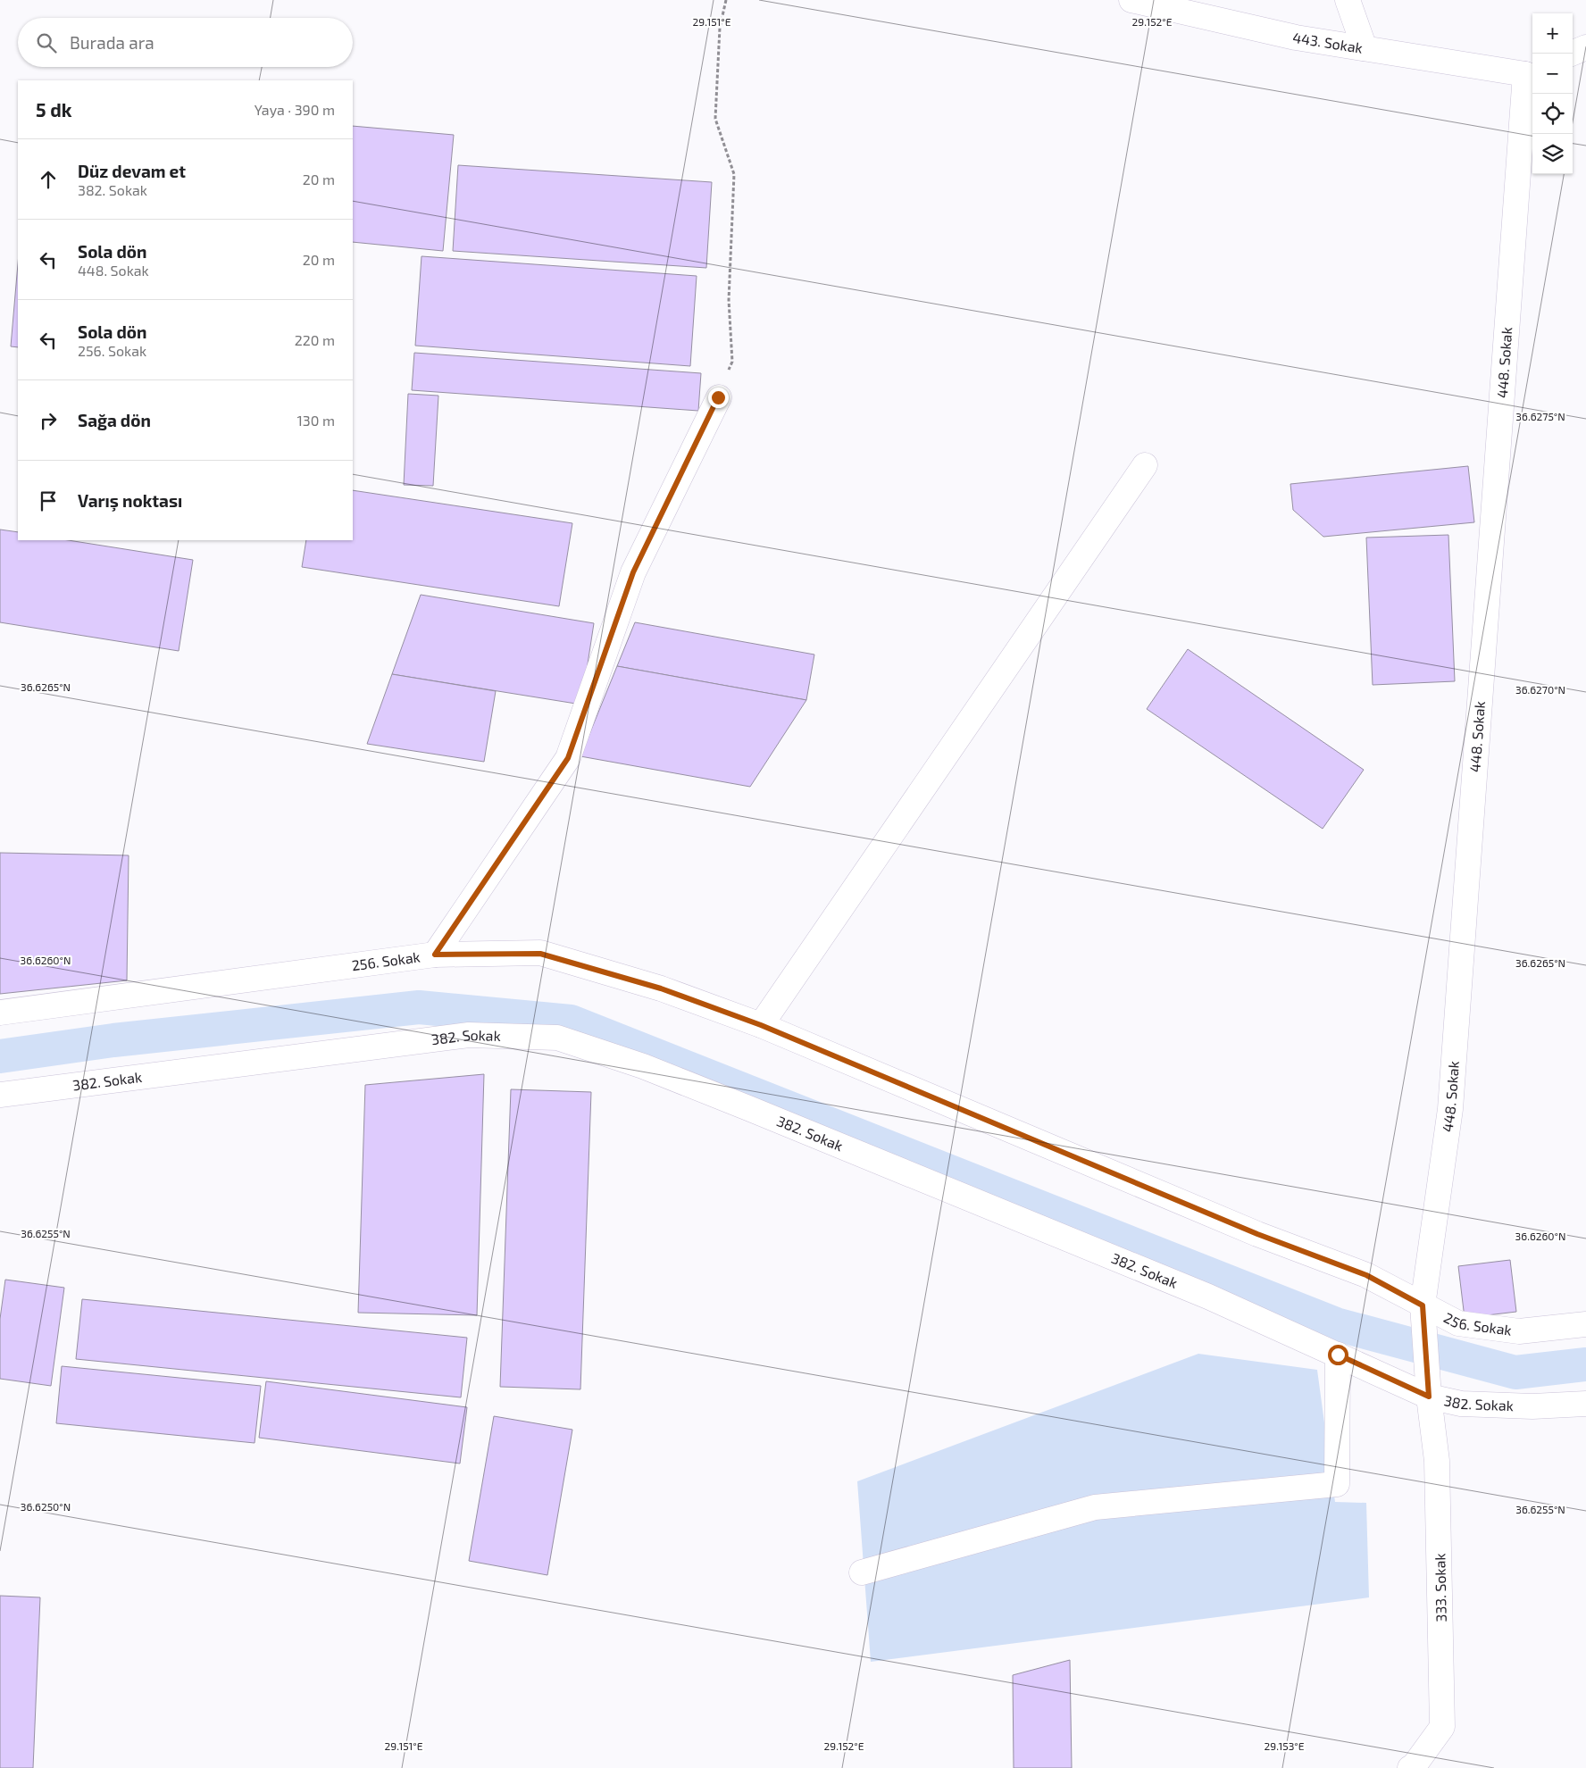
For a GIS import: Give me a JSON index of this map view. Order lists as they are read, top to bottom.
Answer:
{
  "streets": {
    "street": [
      "443. Sokak",
      "448. Sokak",
      "256. Sokak",
      "382. Sokak",
      "333. Sokak"
    ]
  },
  "crossings": [
    ["443. Sokak", "448. Sokak"],
    ["448. Sokak", "256. Sokak"],
    ["448. Sokak", "382. Sokak"],
    ["448. Sokak", "333. Sokak"],
    ["382. Sokak", "333. Sokak"]
  ],
  "page": {
    "map_buttons": ["+", "−"],
    "search": "Burada ara",
    "heading": ["5 dk", "Yaya · 390 m"],
    "list": [
      ["Düz devam et", "382. Sokak", "20 m"],
      ["Sola dön", "448. Sokak", "20 m"],
      ["Sola dön", "256. Sokak", "220 m"],
      ["Sağa dön", "130 m"],
      "Varış noktası"
    ]
  },
  "coordinates": [
    "29.151°E",
    "29.152°E",
    "36.6275°N",
    "36.6265°N",
    "36.6270°N",
    "36.6260°N",
    "36.6255°N",
    "36.6250°N",
    "29.153°E"
  ]
}
